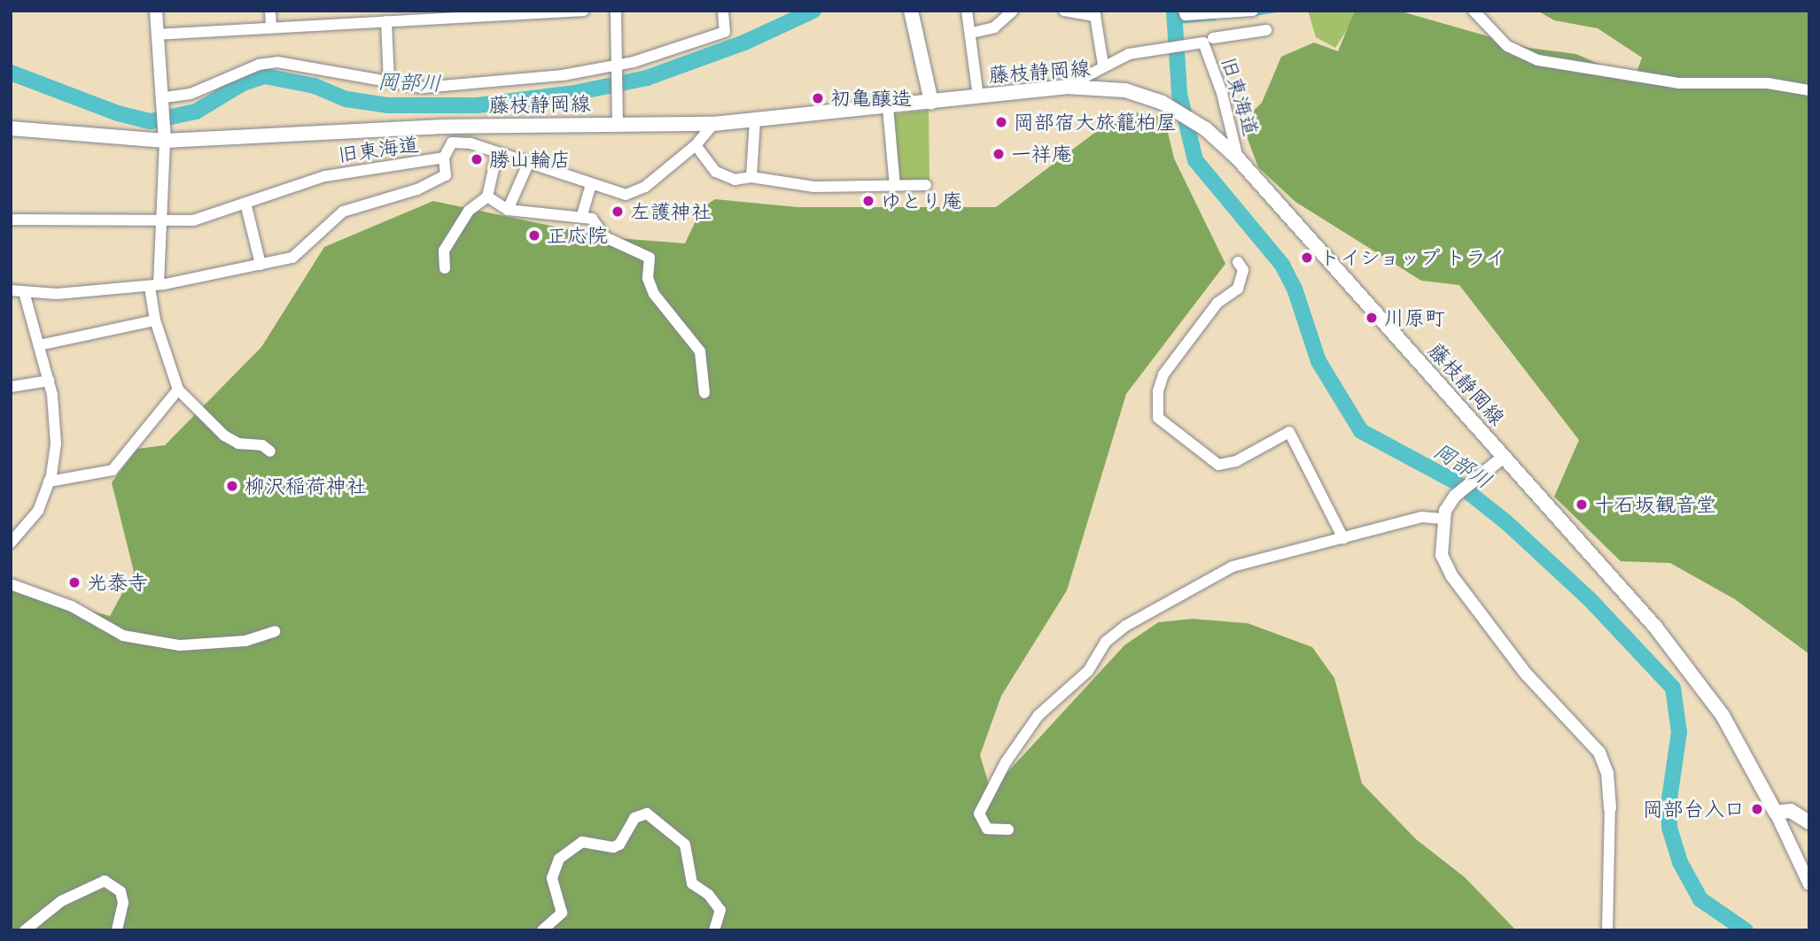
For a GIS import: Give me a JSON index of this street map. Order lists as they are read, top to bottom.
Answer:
{
  "streets": {
    "main road": ["藤枝静岡線"],
    "street": ["旧東海道"]
  },
  "crossings": [
    ["藤枝静岡線", "旧東海道"]
  ],
  "water": ["岡部川"],
  "places": [
    "初亀醸造",
    "岡部宿大旅籠柏屋",
    "一祥庵",
    "勝山輪店",
    "ゆとり庵",
    "左護神社",
    "正応院",
    "トイショップ トライ",
    "川原町",
    "柳沢稲荷神社",
    "十石坂観音堂",
    "光泰寺",
    "岡部台入口"
  ]
}
